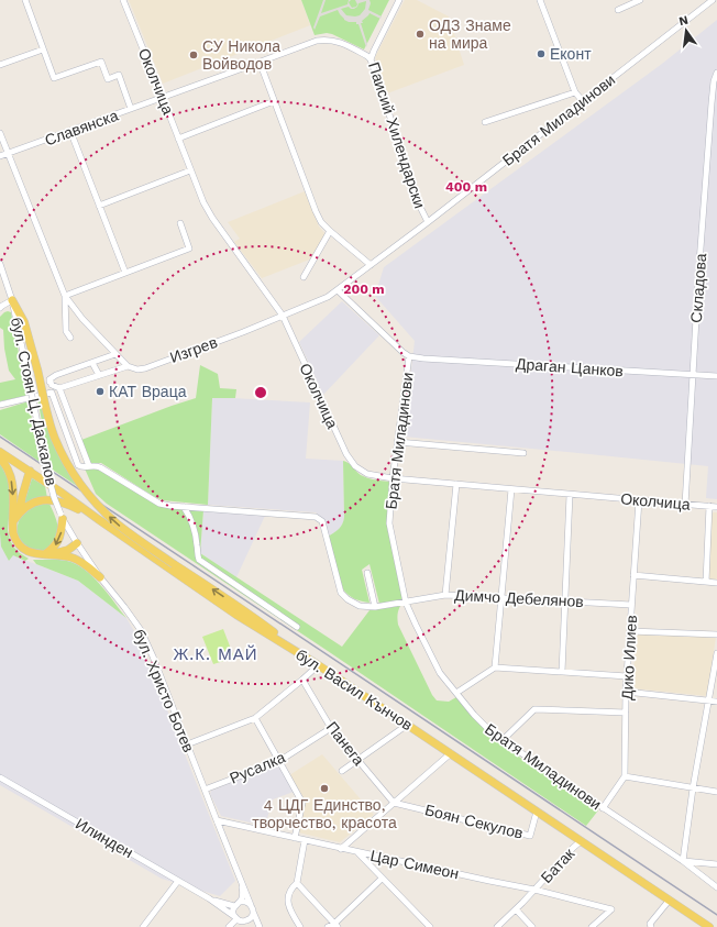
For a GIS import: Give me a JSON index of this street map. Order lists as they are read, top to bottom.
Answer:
{
  "streets": {
    "main road": ["бул. Васил Кънчов"],
    "street": [
      "Околчица",
      "Братя Миладинови",
      "Славянска",
      "Паисий Хилендарски",
      "Складова",
      "Изгрев",
      "Драган Цанков",
      "бул. Стоян Ц. Даскалов",
      "Димчо Дебелянов",
      "Дико Илиев",
      "бул. Христо Ботев",
      "Панега",
      "Русалка",
      "Боян Секулов",
      "Илинден",
      "Цар Симеон",
      "Батак"
    ]
  },
  "crossings": [
    ["Околчица", "Братя Миладинови"],
    ["Околчица", "Славянска"],
    ["Околчица", "Складова"],
    ["Околчица", "Изгрев"],
    ["Околчица", "Дико Илиев"],
    ["Братя Миладинови", "Паисий Хилендарски"],
    ["Братя Миладинови", "Изгрев"],
    ["Братя Миладинови", "Драган Цанков"],
    ["Братя Миладинови", "Димчо Дебелянов"],
    ["Славянска", "Паисий Хилендарски"],
    ["Складова", "Драган Цанков"],
    ["бул. Стоян Ц. Даскалов", "бул. Христо Ботев"],
    ["Димчо Дебелянов", "Дико Илиев"],
    ["бул. Васил Кънчов", "Боян Секулов"],
    ["бул. Васил Кънчов", "Батак"],
    ["бул. Христо Ботев", "Русалка"],
    ["бул. Христо Ботев", "Илинден"],
    ["бул. Христо Ботев", "Цар Симеон"],
    ["Панега", "Русалка"],
    ["Панега", "Боян Секулов"],
    ["Цар Симеон", "Батак"]
  ],
  "districts": ["Ж.К. МАЙ"],
  "places": [
    "ОДЗ Знаме на мира",
    "Еконт",
    "СУ Никола Войводов",
    "КАТ Враца",
    "4 ЦДГ Единство, творчество, красота"
  ],
  "north": "top",
  "rings": ["400 m", "200 m"]
}
